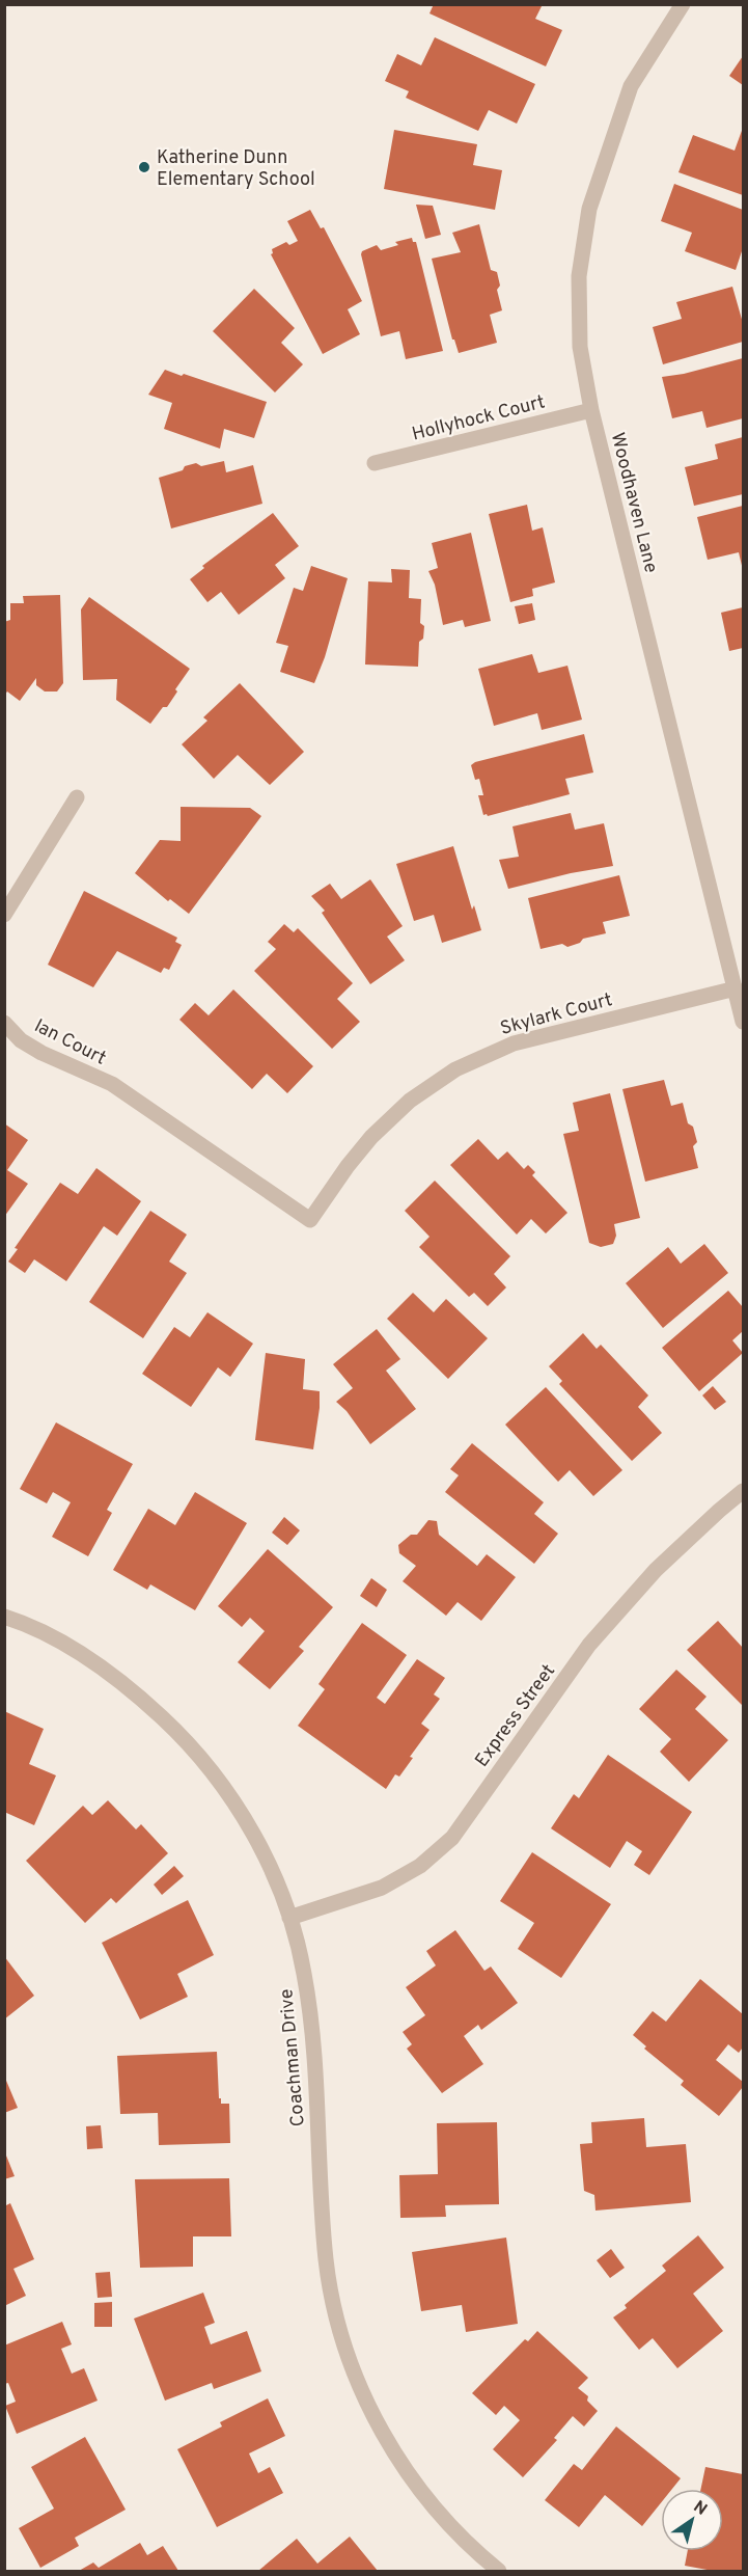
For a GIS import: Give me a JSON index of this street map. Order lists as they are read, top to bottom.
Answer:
{
  "streets": {
    "street": [
      "Hollyhock Court",
      "Woodhaven Lane",
      "Skylark Court",
      "Ian Court",
      "Express Street",
      "Coachman Drive"
    ]
  },
  "crossings": [
    ["Hollyhock Court", "Woodhaven Lane"],
    ["Woodhaven Lane", "Skylark Court"],
    ["Skylark Court", "Ian Court"],
    ["Express Street", "Coachman Drive"]
  ],
  "places": ["Katherine Dunn Elementary School"],
  "north": "top right"
}
